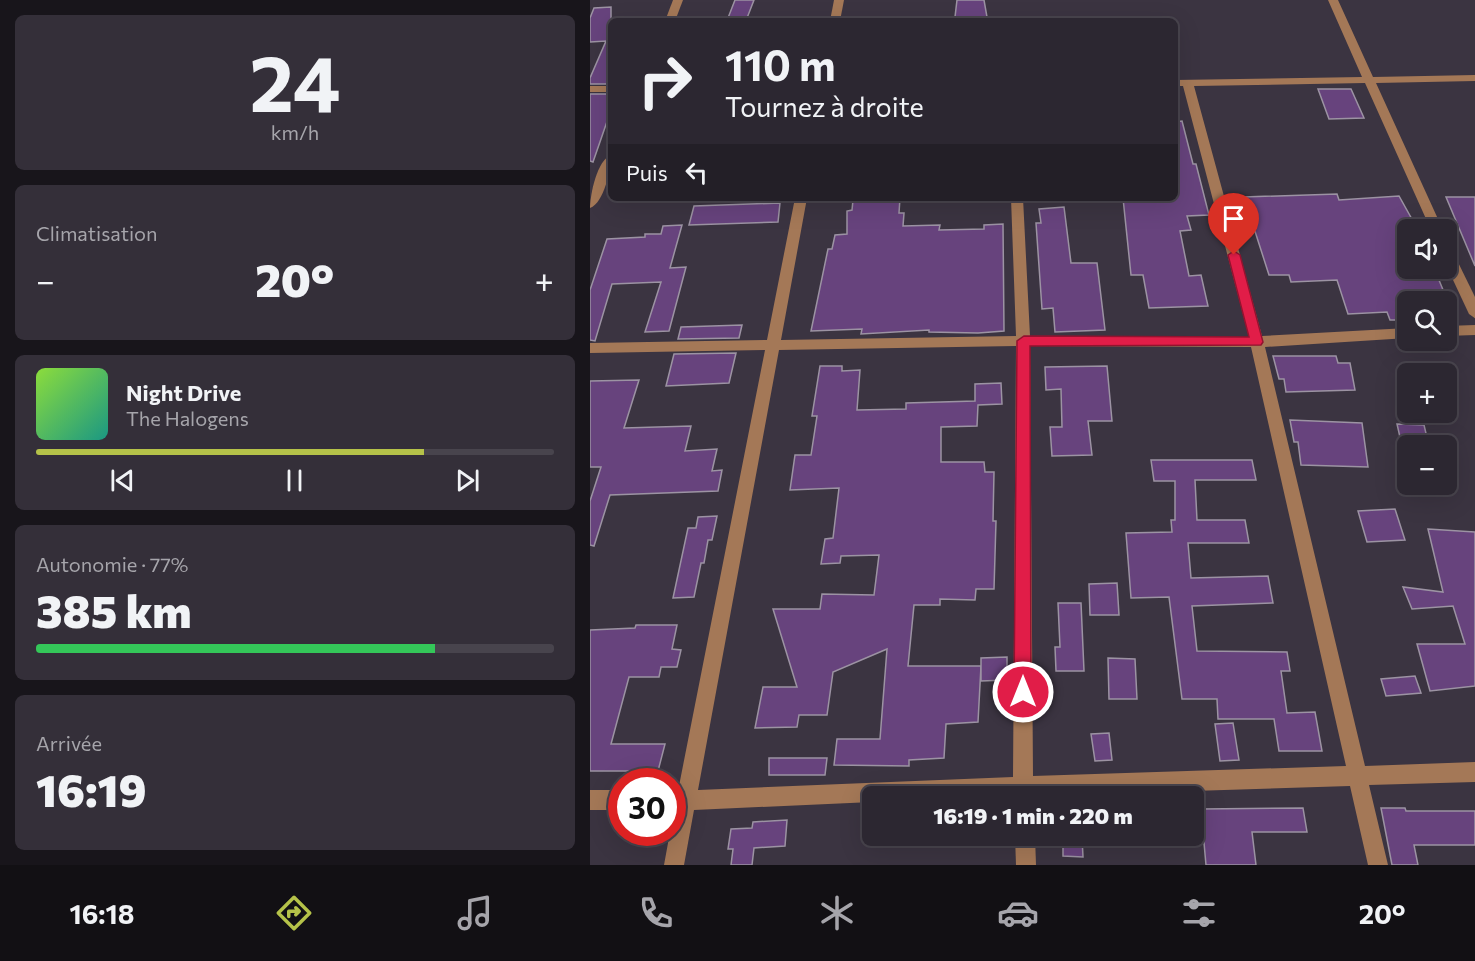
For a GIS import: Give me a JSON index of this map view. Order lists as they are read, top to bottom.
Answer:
{
  "page": {
    "tile": [
      ["24", "km/h"],
      "Climatisation",
      ["Autonomie · 77%", "385 km"],
      ["Arrivée", "16:19"]
    ],
    "turn": ["110 m", "Tournez à droite"],
    "then": "Puis",
    "map_buttons": ["+", "−"],
    "heat": ["−", "20°", "+"],
    "song": ["Night Drive", "The Halogens"],
    "limit": "30",
    "trip": "16:19 · 1 min · 220 m",
    "tabs": ["16:18", "20°"]
  }
}
